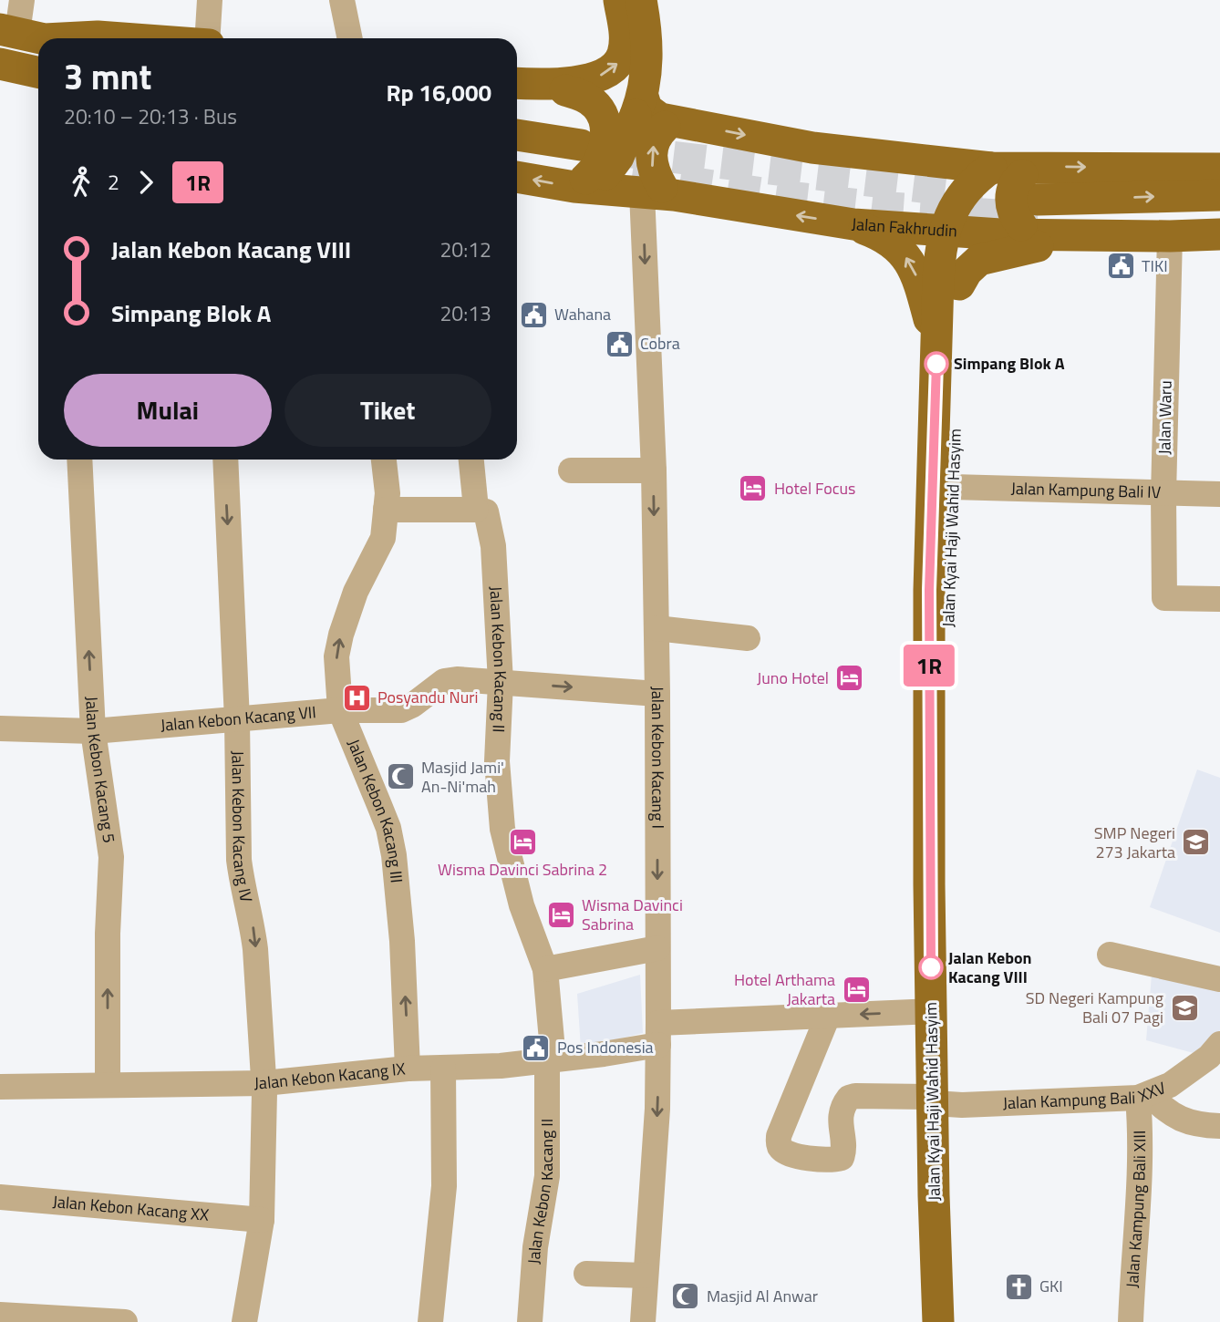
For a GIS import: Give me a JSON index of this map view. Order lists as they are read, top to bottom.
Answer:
{
  "streets": {
    "main road": ["Jalan Fakhrudin", "Jalan Kyai Haji Wahid Hasyim"],
    "street": [
      "Jalan Waru",
      "Jalan Kampung Bali IV",
      "Jalan Kebon Kacang II",
      "Jalan Kebon Kacang VII",
      "Jalan Kebon Kacang I",
      "Jalan Kebon Kacang 5",
      "Jalan Kebon Kacang III",
      "Jalan Kebon Kacang IV",
      "Jalan Kebon Kacang IX",
      "Jalan Kampung Bali XXV",
      "Jalan Kebon Kacang XX",
      "Jalan Kampung Bali XIII"
    ]
  },
  "crossings": [
    ["Jalan Fakhrudin", "Jalan Waru"],
    ["Jalan Fakhrudin", "Jalan Kyai Haji Wahid Hasyim"],
    ["Jalan Fakhrudin", "Jalan Kebon Kacang I"],
    ["Jalan Waru", "Jalan Kampung Bali IV"],
    ["Jalan Kampung Bali IV", "Jalan Kyai Haji Wahid Hasyim"],
    ["Jalan Kyai Haji Wahid Hasyim", "Jalan Kampung Bali XXV"],
    ["Jalan Kebon Kacang II", "Jalan Kebon Kacang VII"],
    ["Jalan Kebon Kacang II", "Jalan Kebon Kacang IX"],
    ["Jalan Kebon Kacang VII", "Jalan Kebon Kacang I"],
    ["Jalan Kebon Kacang VII", "Jalan Kebon Kacang 5"],
    ["Jalan Kebon Kacang VII", "Jalan Kebon Kacang III"],
    ["Jalan Kebon Kacang VII", "Jalan Kebon Kacang IV"],
    ["Jalan Kebon Kacang I", "Jalan Kebon Kacang IX"],
    ["Jalan Kebon Kacang 5", "Jalan Kebon Kacang IX"],
    ["Jalan Kebon Kacang III", "Jalan Kebon Kacang IX"],
    ["Jalan Kebon Kacang IV", "Jalan Kebon Kacang IX"],
    ["Jalan Kebon Kacang IV", "Jalan Kebon Kacang XX"],
    ["Jalan Kampung Bali XXV", "Jalan Kampung Bali XIII"]
  ],
  "one_way": [
    "Jalan Kebon Kacang I",
    "Jalan Kebon Kacang 5",
    "Jalan Kebon Kacang III",
    "Jalan Kebon Kacang IV"
  ],
  "places": {
    "public building": [
      "TIKI",
      "Wahana",
      "Cobra",
      "Pos Indonesia"
    ],
    "other": ["Simpang Blok A", "Jalan Kebon Kacang VIII"],
    "hotel": [
      "Hotel Focus",
      "Juno Hotel",
      "Wisma Davinci Sabrina 2",
      "Wisma Davinci Sabrina",
      "Hotel Arthama Jakarta"
    ],
    "hospital": ["Posyandu Nuri"],
    "mosque": ["Masjid Jami' An-Ni'mah", "Masjid Al Anwar"],
    "school or university": ["SMP Negeri 273 Jakarta", "SD Negeri Kampung Bali 07 Pagi"],
    "church": ["GKI"]
  },
  "lines": ["bus line 1R"],
  "page": {
    "on_map": "1R",
    "heading": ["3 mnt", "20:10 – 20:13 · Bus", "Rp 16,000"],
    "legs": ["2", "1R"],
    "list": [
      {
        "name": "Jalan Kebon Kacang VIII",
        "value": "20:12"
      },
      {
        "name": "Simpang Blok A",
        "value": "20:13"
      }
    ],
    "buttons": ["Mulai", "Tiket"]
  }
}
